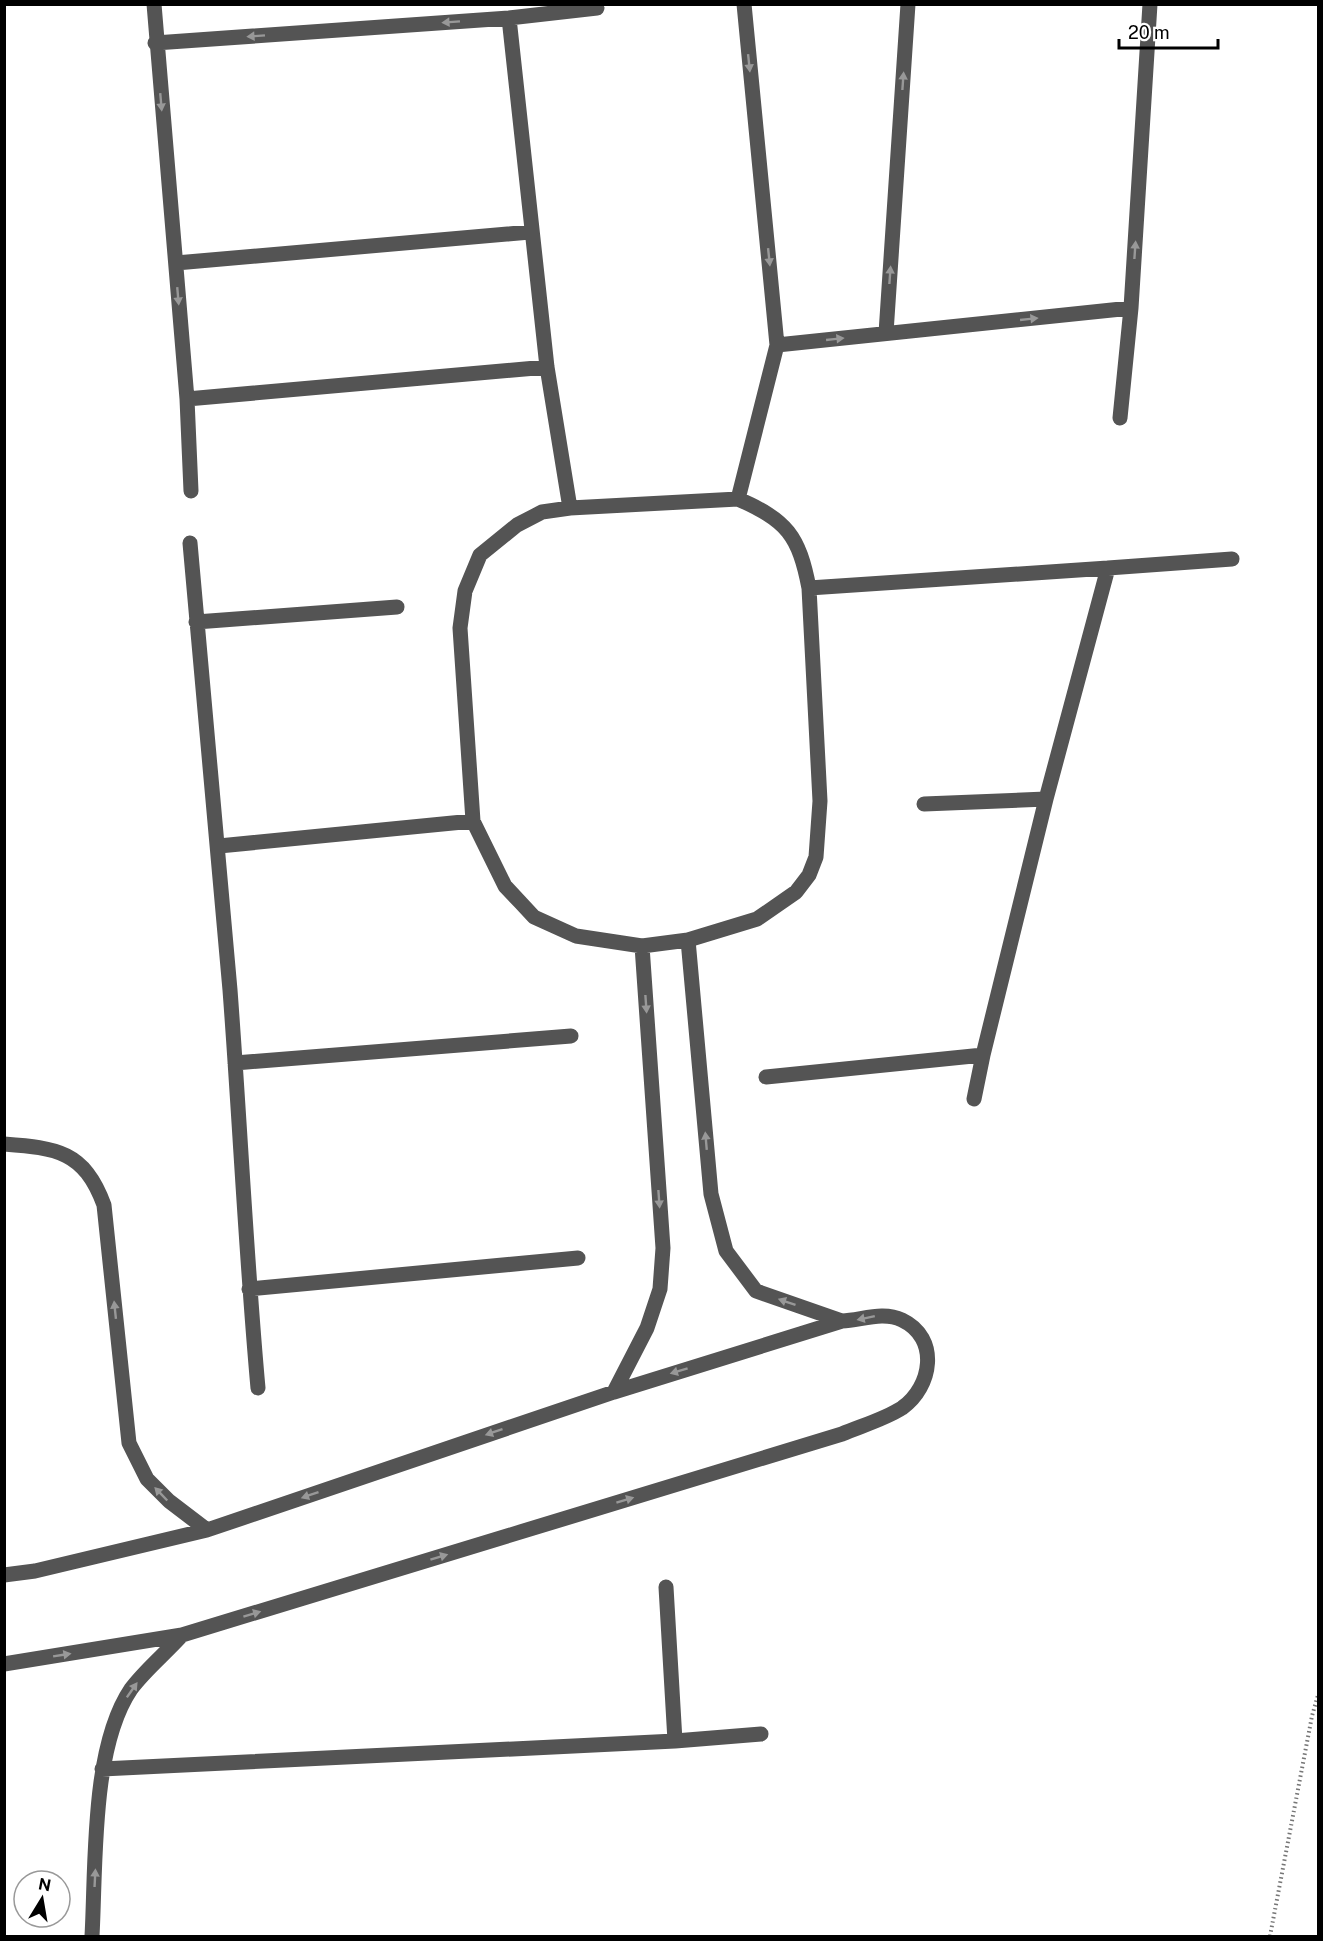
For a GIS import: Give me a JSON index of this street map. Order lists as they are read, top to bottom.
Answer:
{
  "scale_bar": "20 m",
  "north": "top"
}
